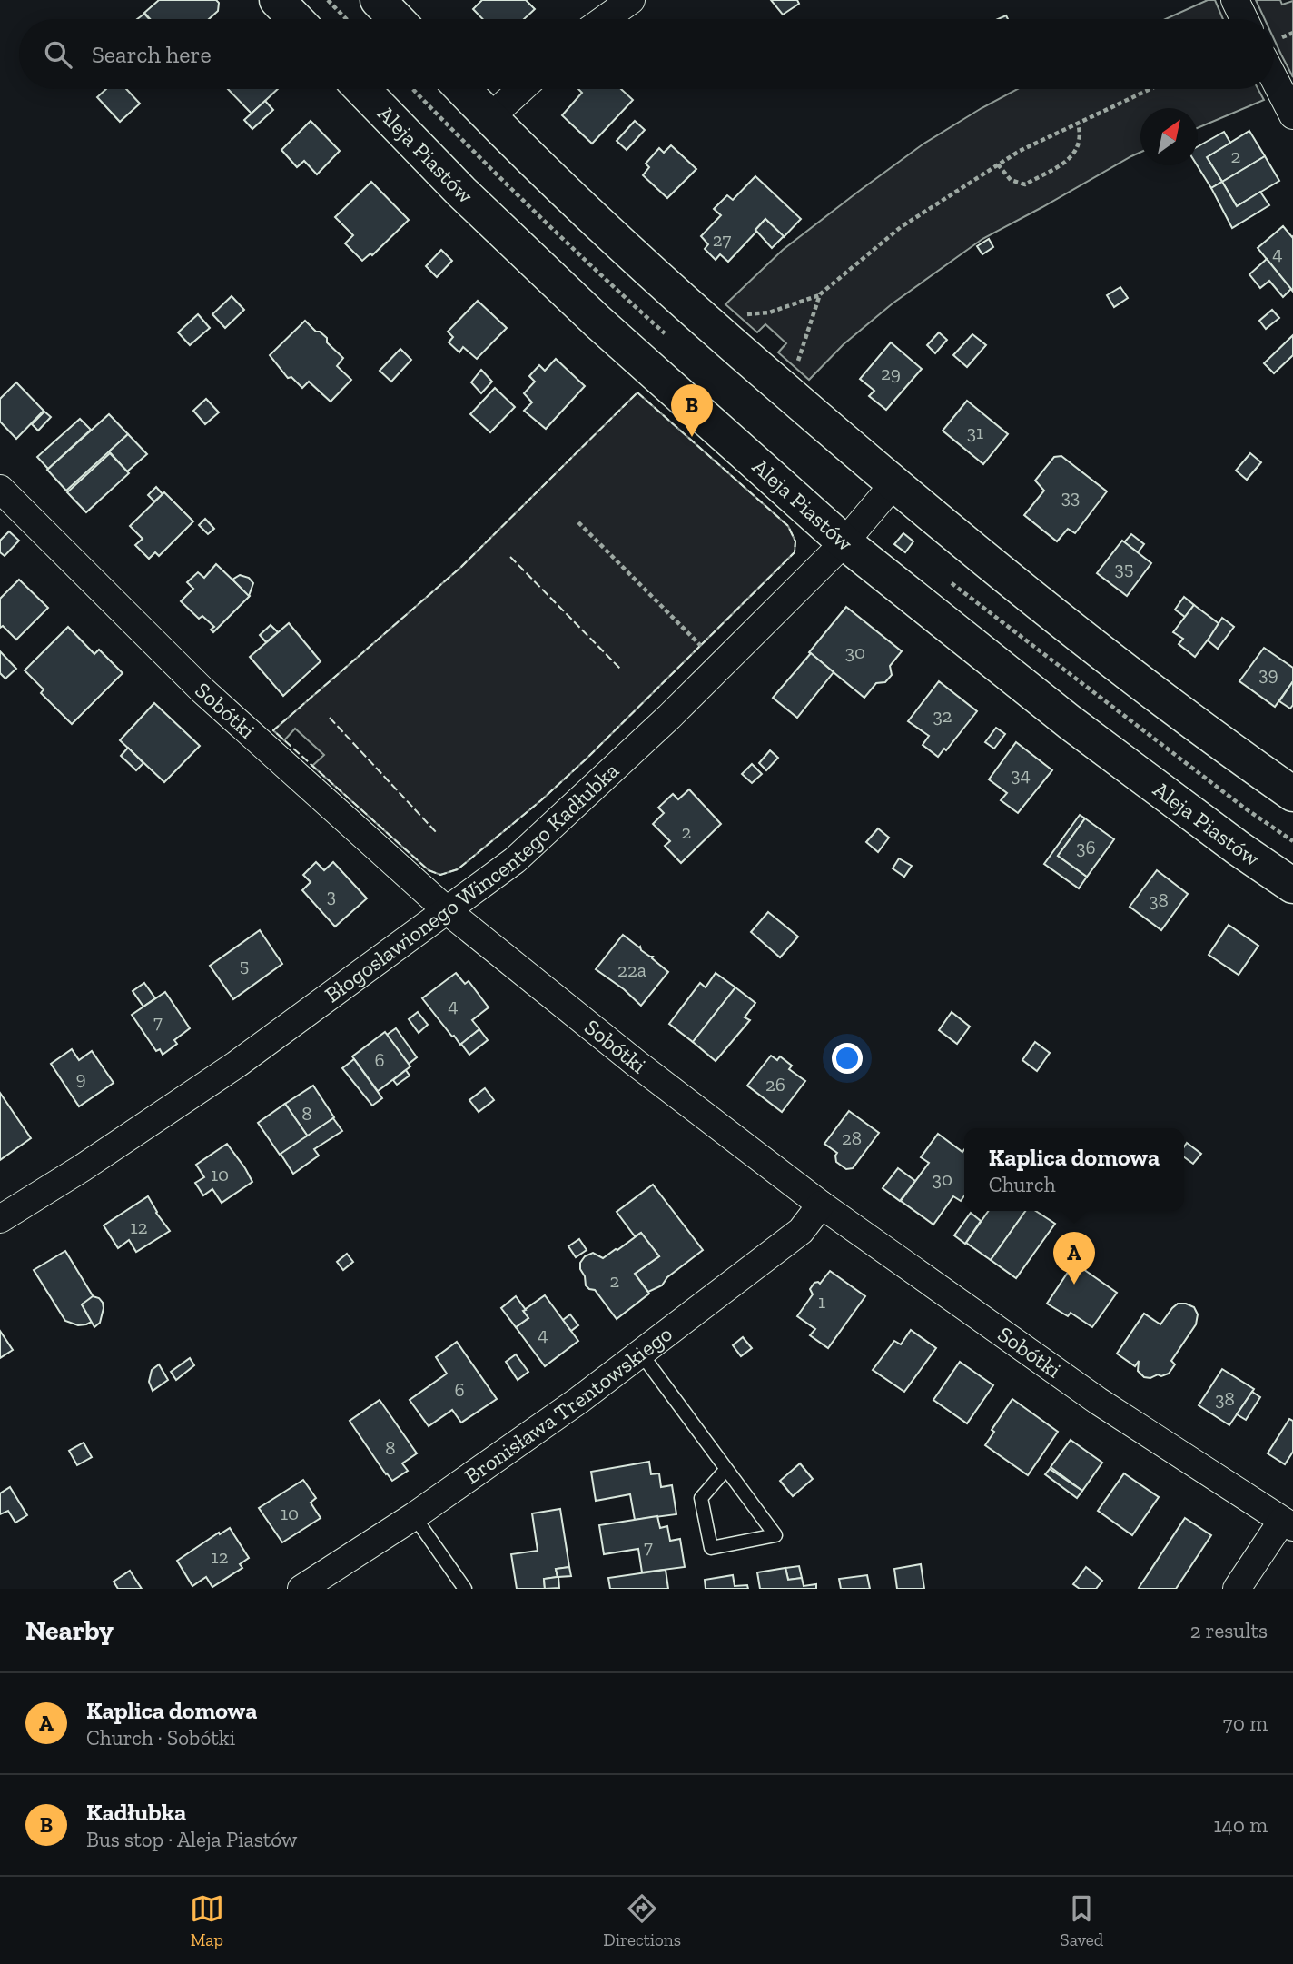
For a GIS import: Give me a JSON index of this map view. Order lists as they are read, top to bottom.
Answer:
{
  "streets": {
    "street": [
      "Aleja Piastów",
      "Sobótki",
      "Błogosławionego Wincentego Kadłubka",
      "Bronisława Trentowskiego"
    ]
  },
  "crossings": [
    ["Aleja Piastów", "Błogosławionego Wincentego Kadłubka"],
    ["Sobótki", "Błogosławionego Wincentego Kadłubka"],
    ["Sobótki", "Bronisława Trentowskiego"]
  ],
  "house_numbers": [
    "2",
    "27",
    "4",
    "29",
    "31",
    "33",
    "35",
    "30",
    "39",
    "32",
    "34",
    "2",
    "36",
    "3",
    "38",
    "5",
    "22a",
    "4",
    "7",
    "6",
    "9",
    "26",
    "8",
    "28",
    "10",
    "30",
    "12",
    "2",
    "1",
    "4",
    "6",
    "38",
    "8",
    "10",
    "7",
    "12"
  ],
  "north": "top right",
  "page": {
    "search": "Search here",
    "pins": ["B", "A"],
    "popup": ["Kaplica domowa", "Church"],
    "heading": ["Nearby", "2 results"],
    "list": [
      {
        "mark": "A",
        "name": "Kaplica domowa",
        "note": "Church · Sobótki",
        "value": "70 m"
      },
      {
        "mark": "B",
        "name": "Kadłubka",
        "note": "Bus stop · Aleja Piastów",
        "value": "140 m"
      }
    ],
    "nav": ["Map", "Directions", "Saved"]
  }
}
